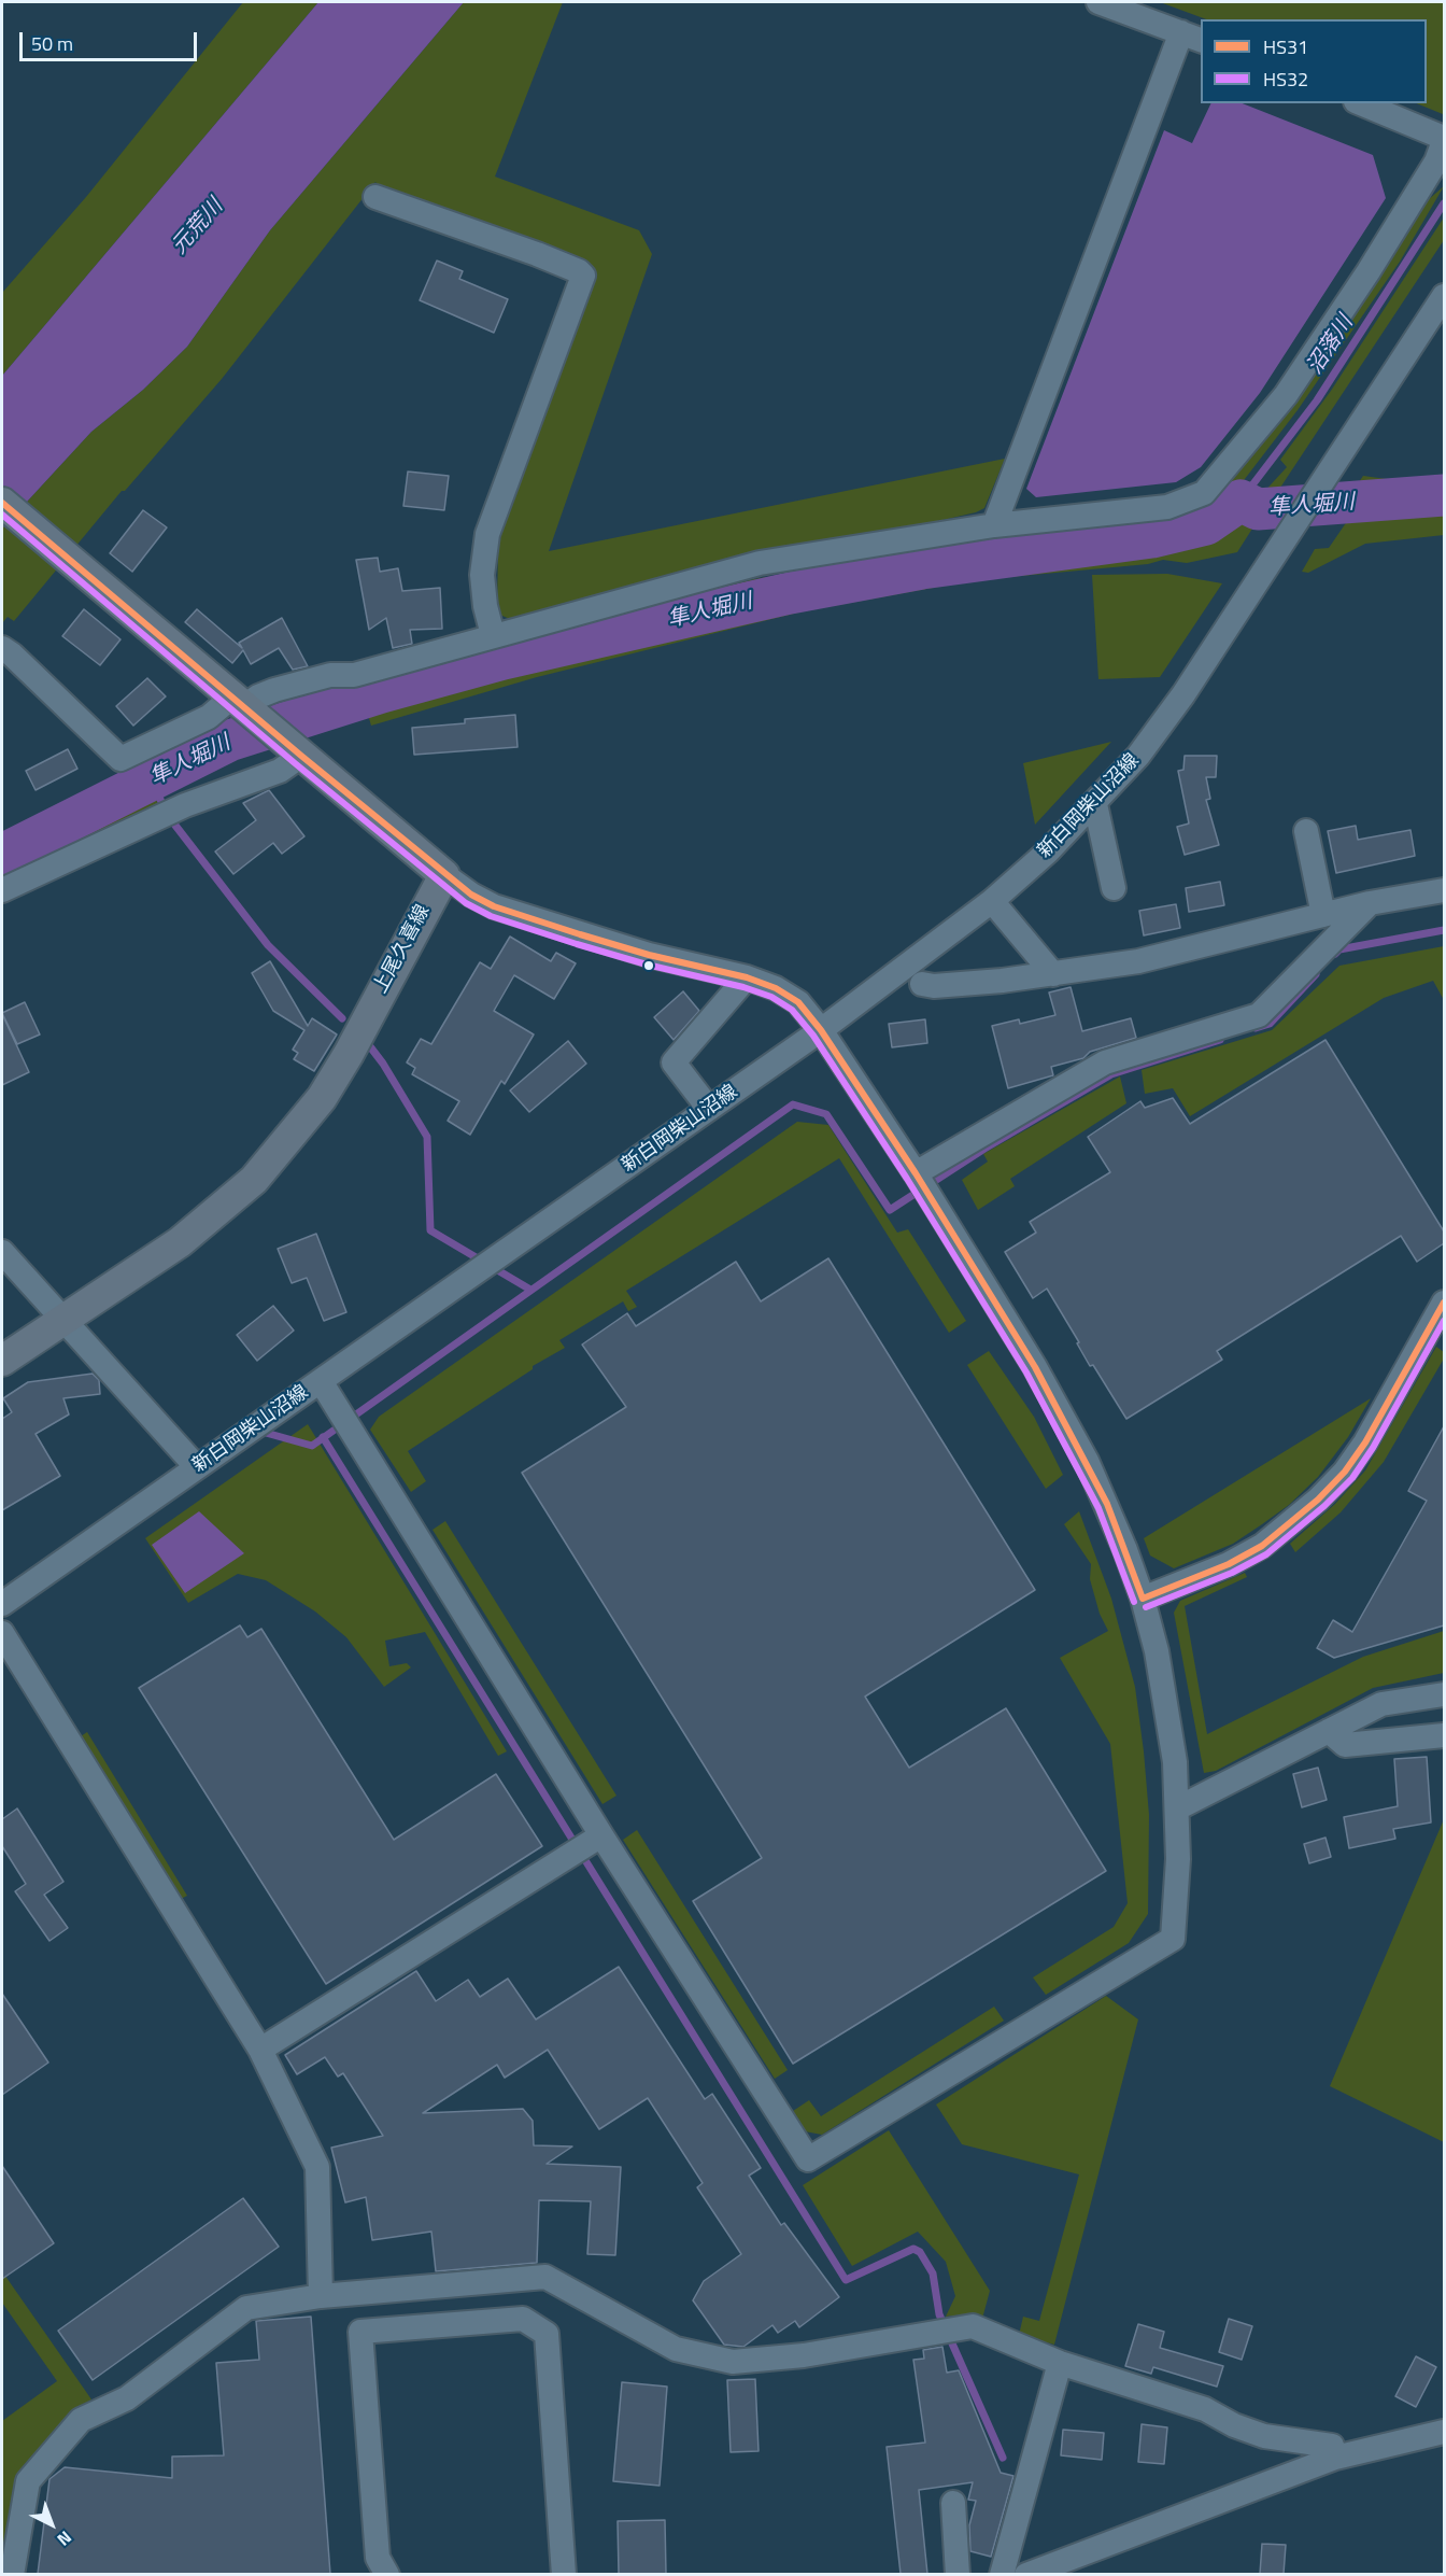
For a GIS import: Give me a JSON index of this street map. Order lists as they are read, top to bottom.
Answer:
{
  "streets": {
    "main road": ["上尾久喜線"],
    "street": ["新白岡柴山沼線"]
  },
  "water": ["元荒川", "沼落川", "隼人堀川"],
  "lines": ["transit line HS31", "transit line HS32"],
  "legend": ["HS31", "HS32"],
  "scale_bar": "50 m",
  "north": "bottom right"
}
